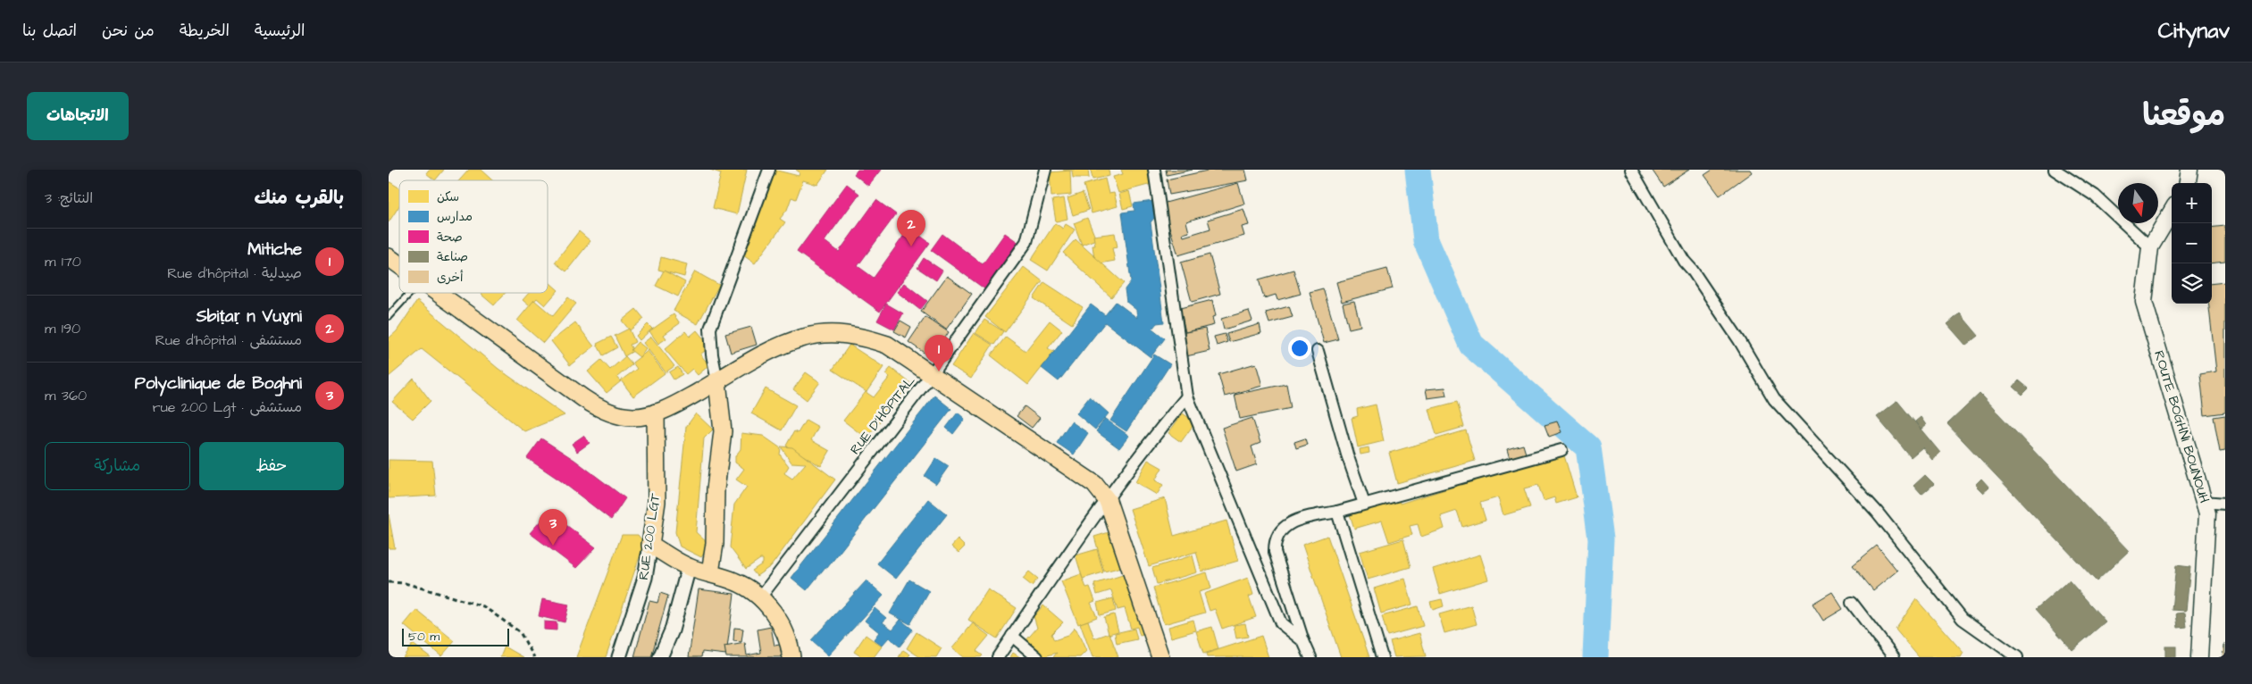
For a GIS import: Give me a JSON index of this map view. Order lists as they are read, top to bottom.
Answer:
{
  "streets": {
    "main road": ["ROUTE BOGHNI BOUNOUH", "RUE 200 LGT"],
    "street": ["RUE D'HÔPITAL"]
  },
  "legend": [
    "سكن",
    "مدارس",
    "صحة",
    "صناعة",
    "أخرى"
  ],
  "scale_bar": "50 m",
  "north": "bottom",
  "page": {
    "header": "Citynav",
    "nav": [
      "الرئيسية",
      "الخريطة",
      "من نحن",
      "اتصل بنا"
    ],
    "title": "موقعنا",
    "buttons": [
      "الاتجاهات",
      ["حفظ", "مشاركة"]
    ],
    "heading": ["بالقرب منك", "النتائج: 3"],
    "map_buttons": ["+", "−"],
    "pins": ["2", "1", "3"],
    "list": [
      {
        "mark": "1",
        "name": "Mitiche",
        "note": "صيدلية · Rue d'hôpital",
        "value": "170 m"
      },
      {
        "mark": "2",
        "name": "Sbiṭaṛ n Vuɣni",
        "note": "مستشفى · Rue d'hôpital",
        "value": "190 m"
      },
      {
        "mark": "3",
        "name": "Polyclinique de Boghni",
        "note": "مستشفى · rue 200 Lgt",
        "value": "360 m"
      }
    ],
    "scale": "50 m"
  }
}
